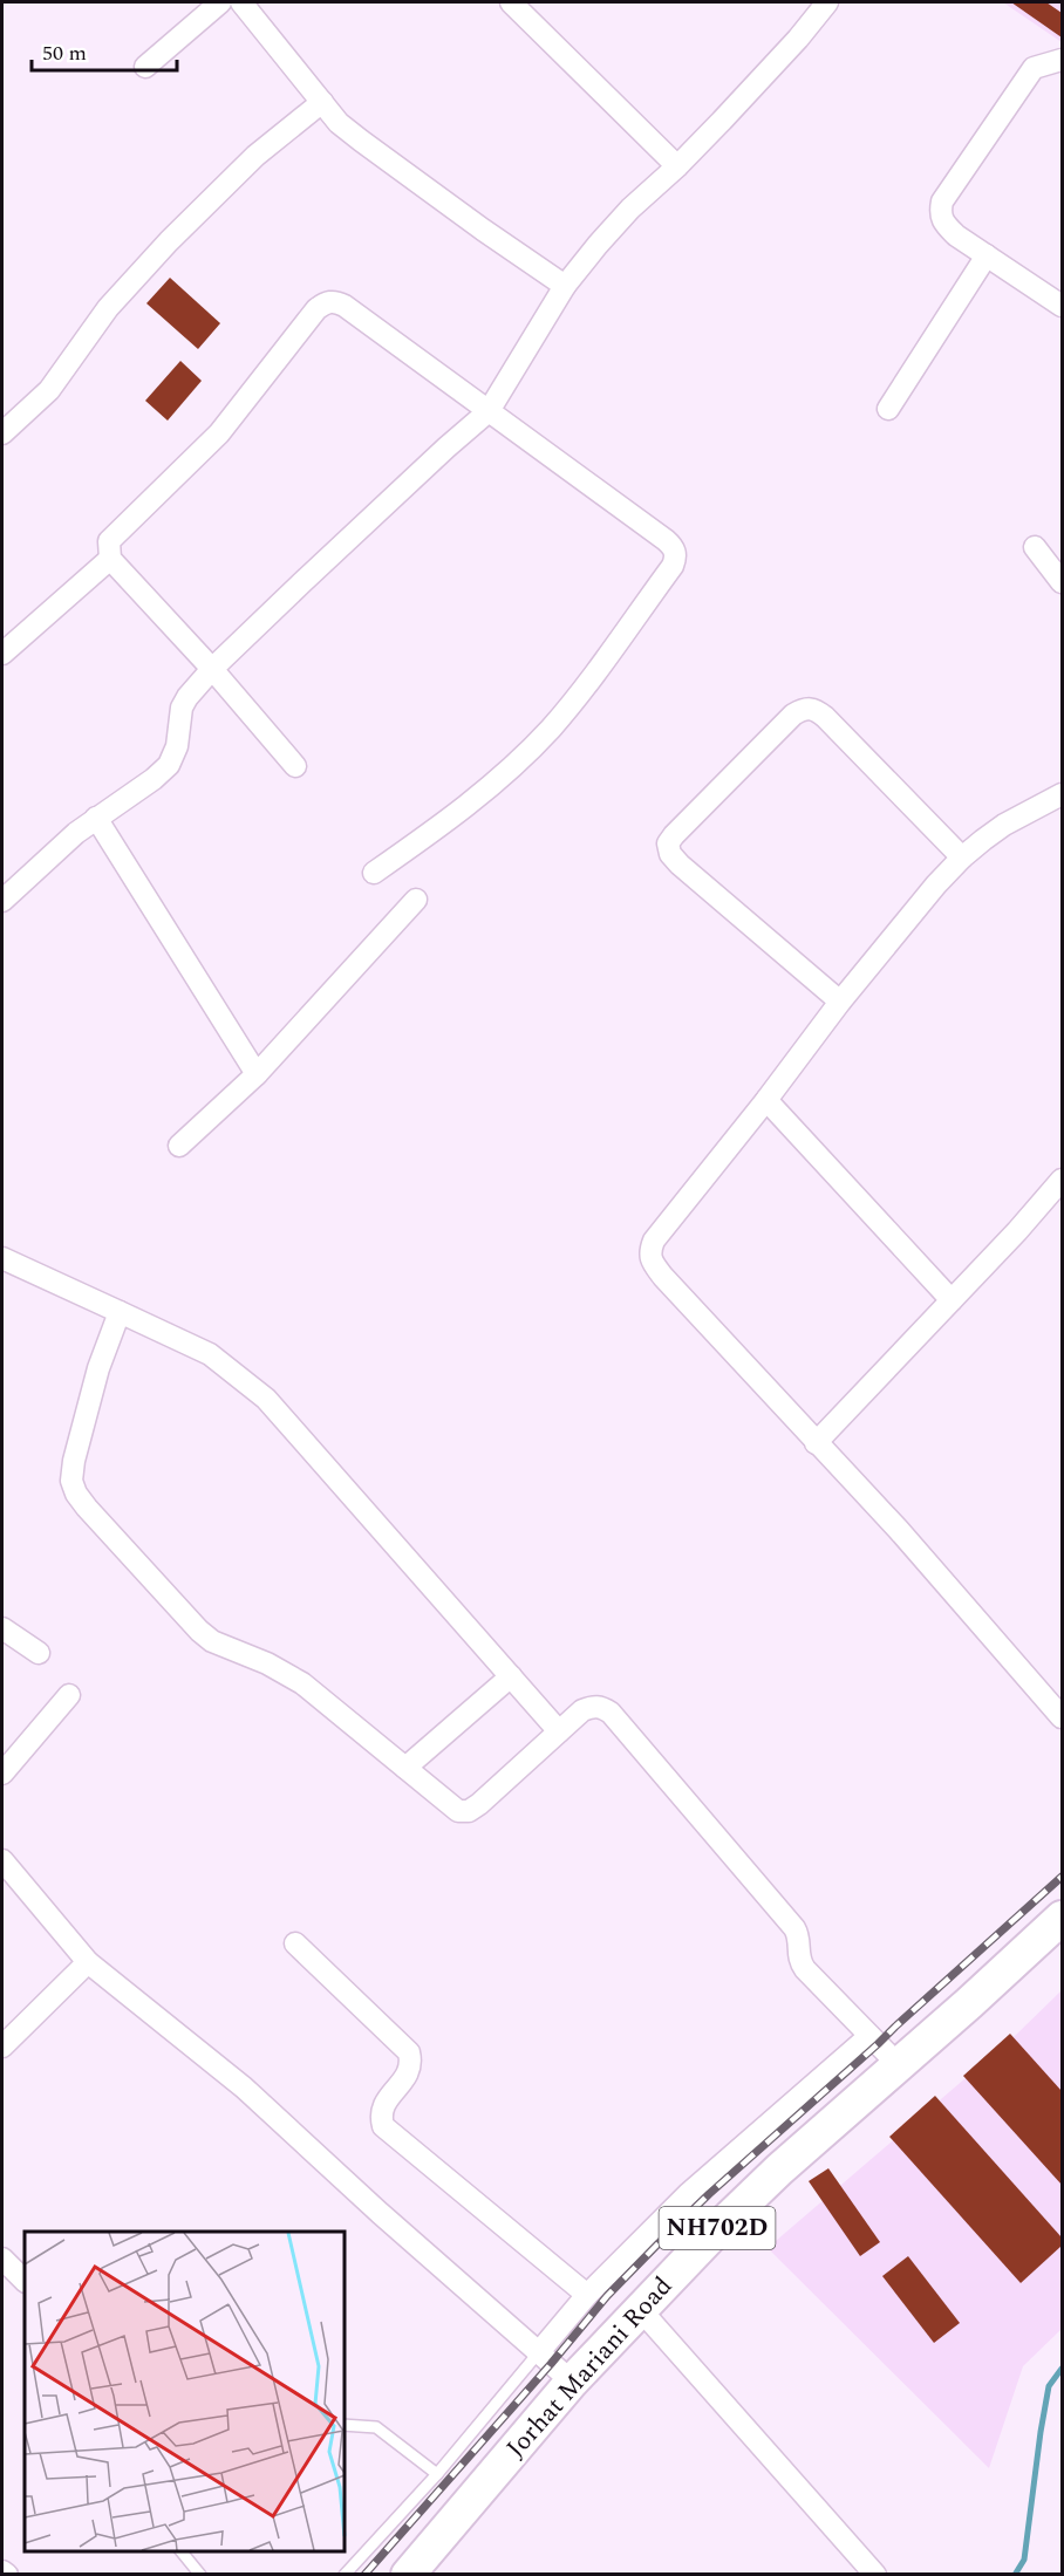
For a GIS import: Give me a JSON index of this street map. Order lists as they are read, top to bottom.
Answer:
{
  "streets": {
    "highway": ["NH702D", "Jorhat Mariani Road"]
  },
  "scale_bar": "50 m"
}
